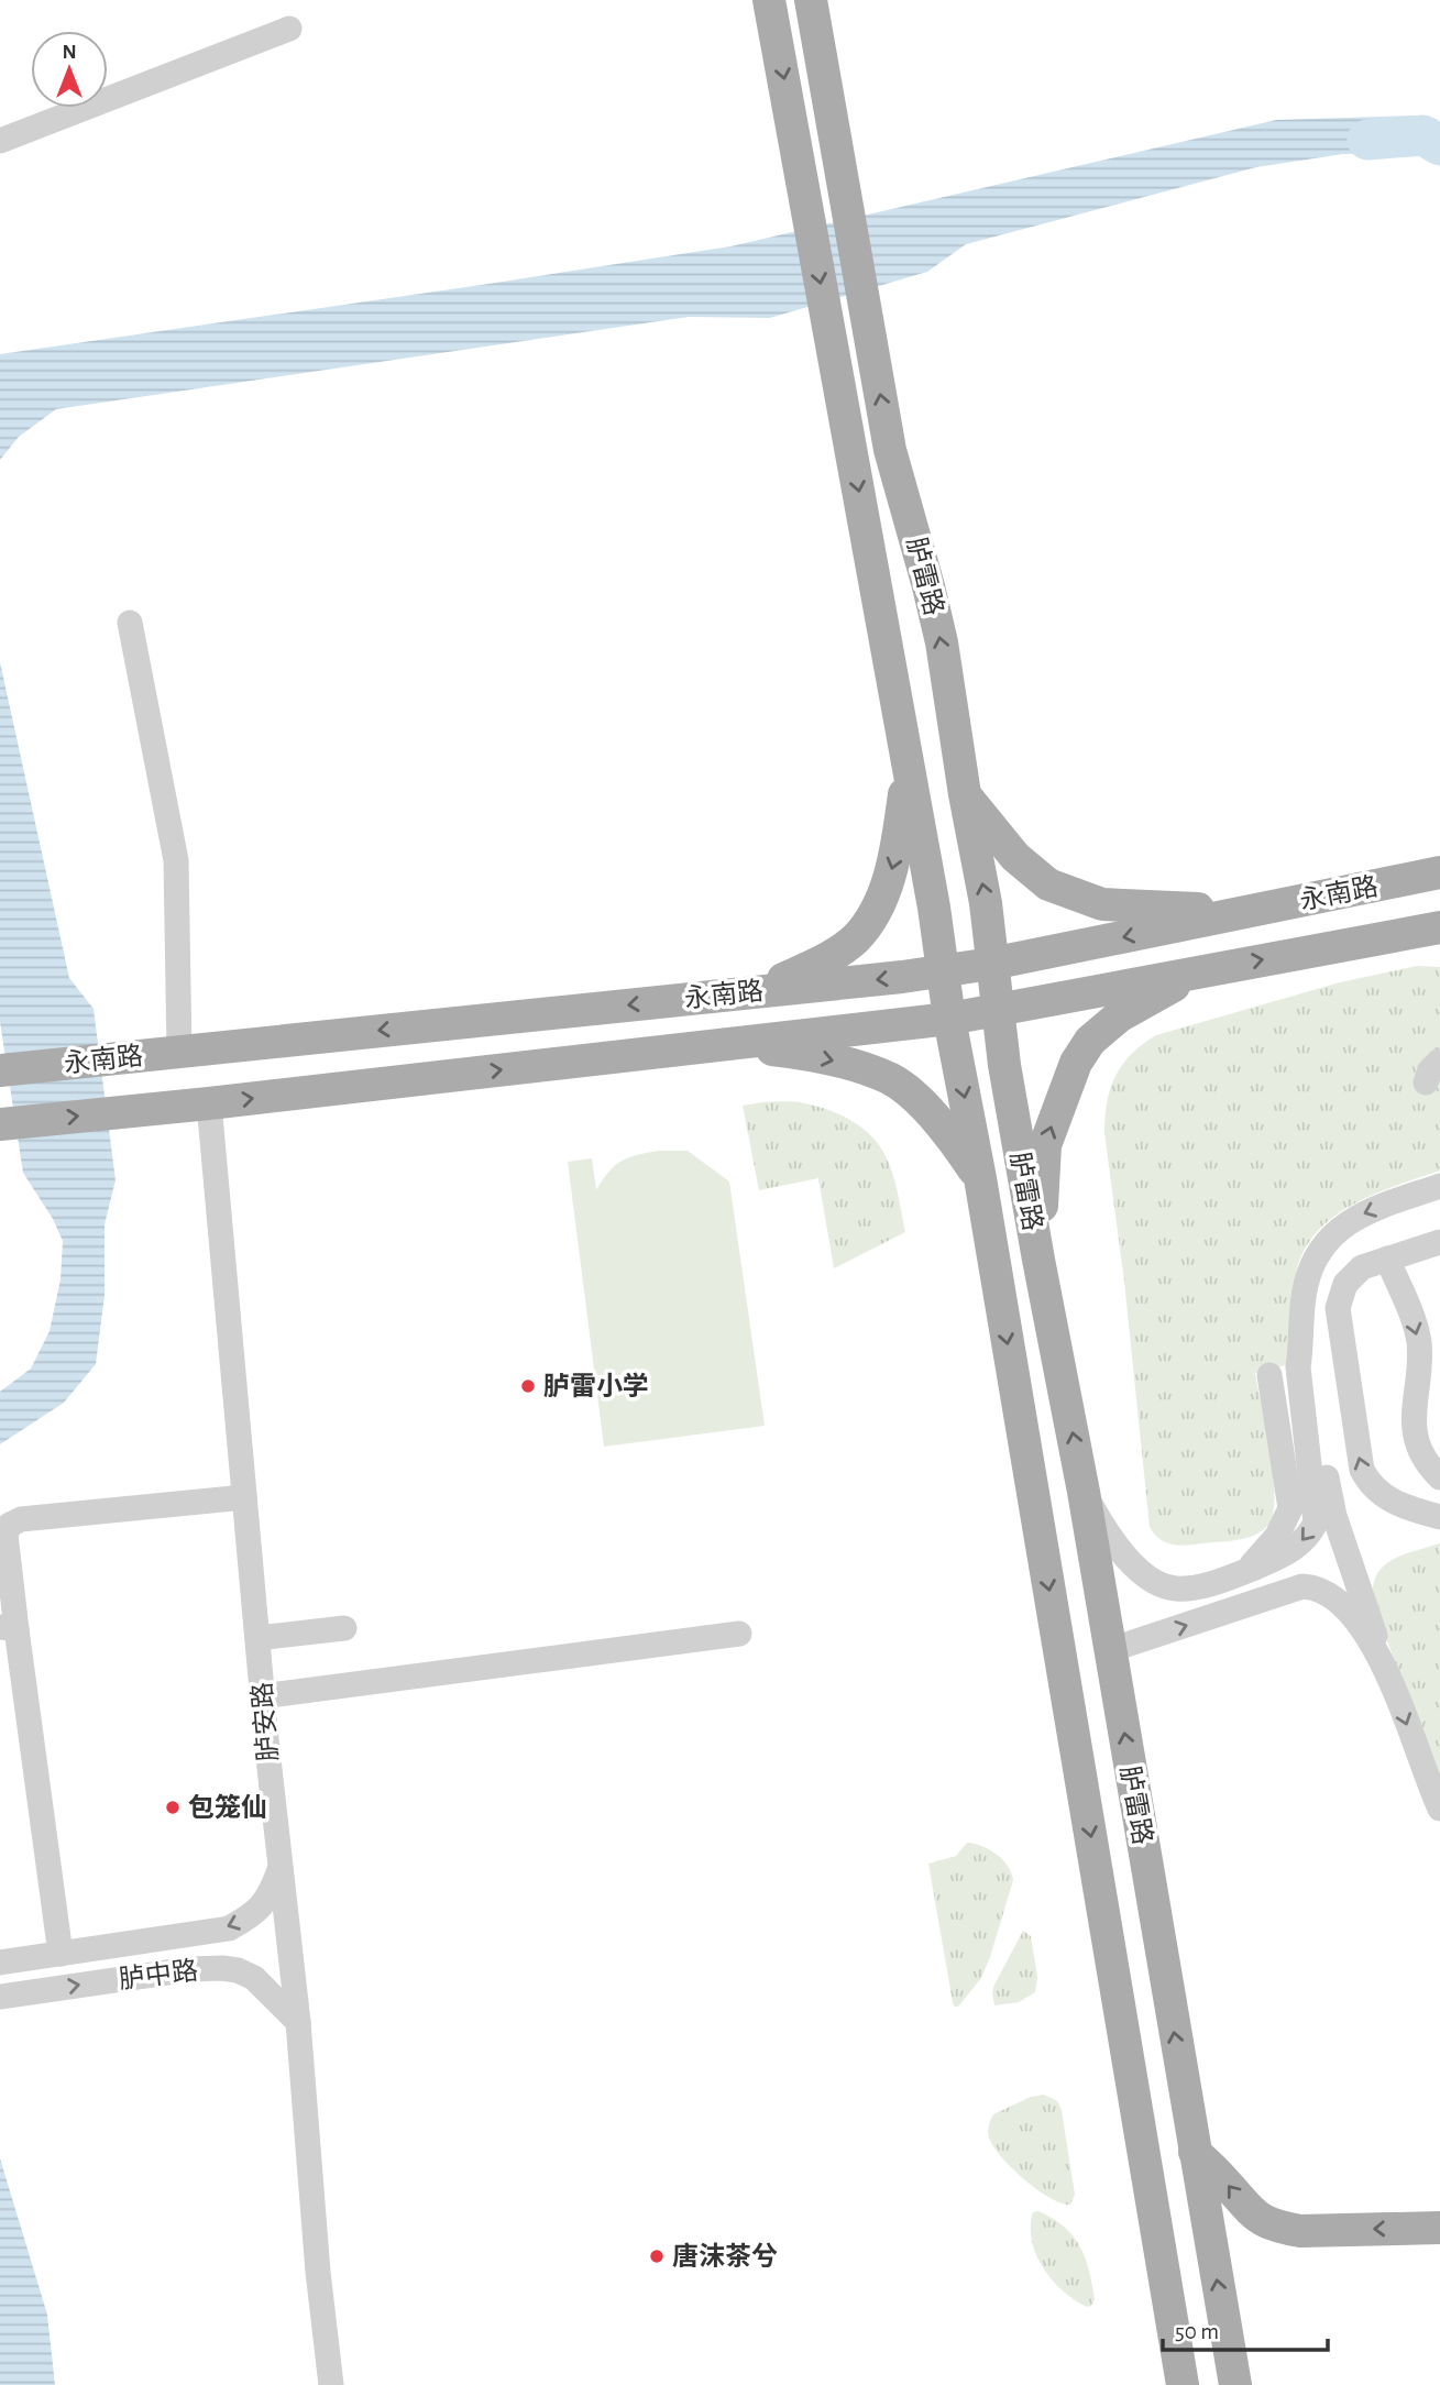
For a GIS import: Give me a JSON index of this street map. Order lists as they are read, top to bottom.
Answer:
{
  "streets": {
    "main road": ["胪雷路", "永南路"],
    "street": ["胪安路", "胪中路"]
  },
  "crossings": [
    ["胪雷路", "永南路"],
    ["胪安路", "胪中路"]
  ],
  "places": ["胪雷小学", "包笼仙", "唐沫茶兮"],
  "scale_bar": "50 m",
  "north": "top"
}
